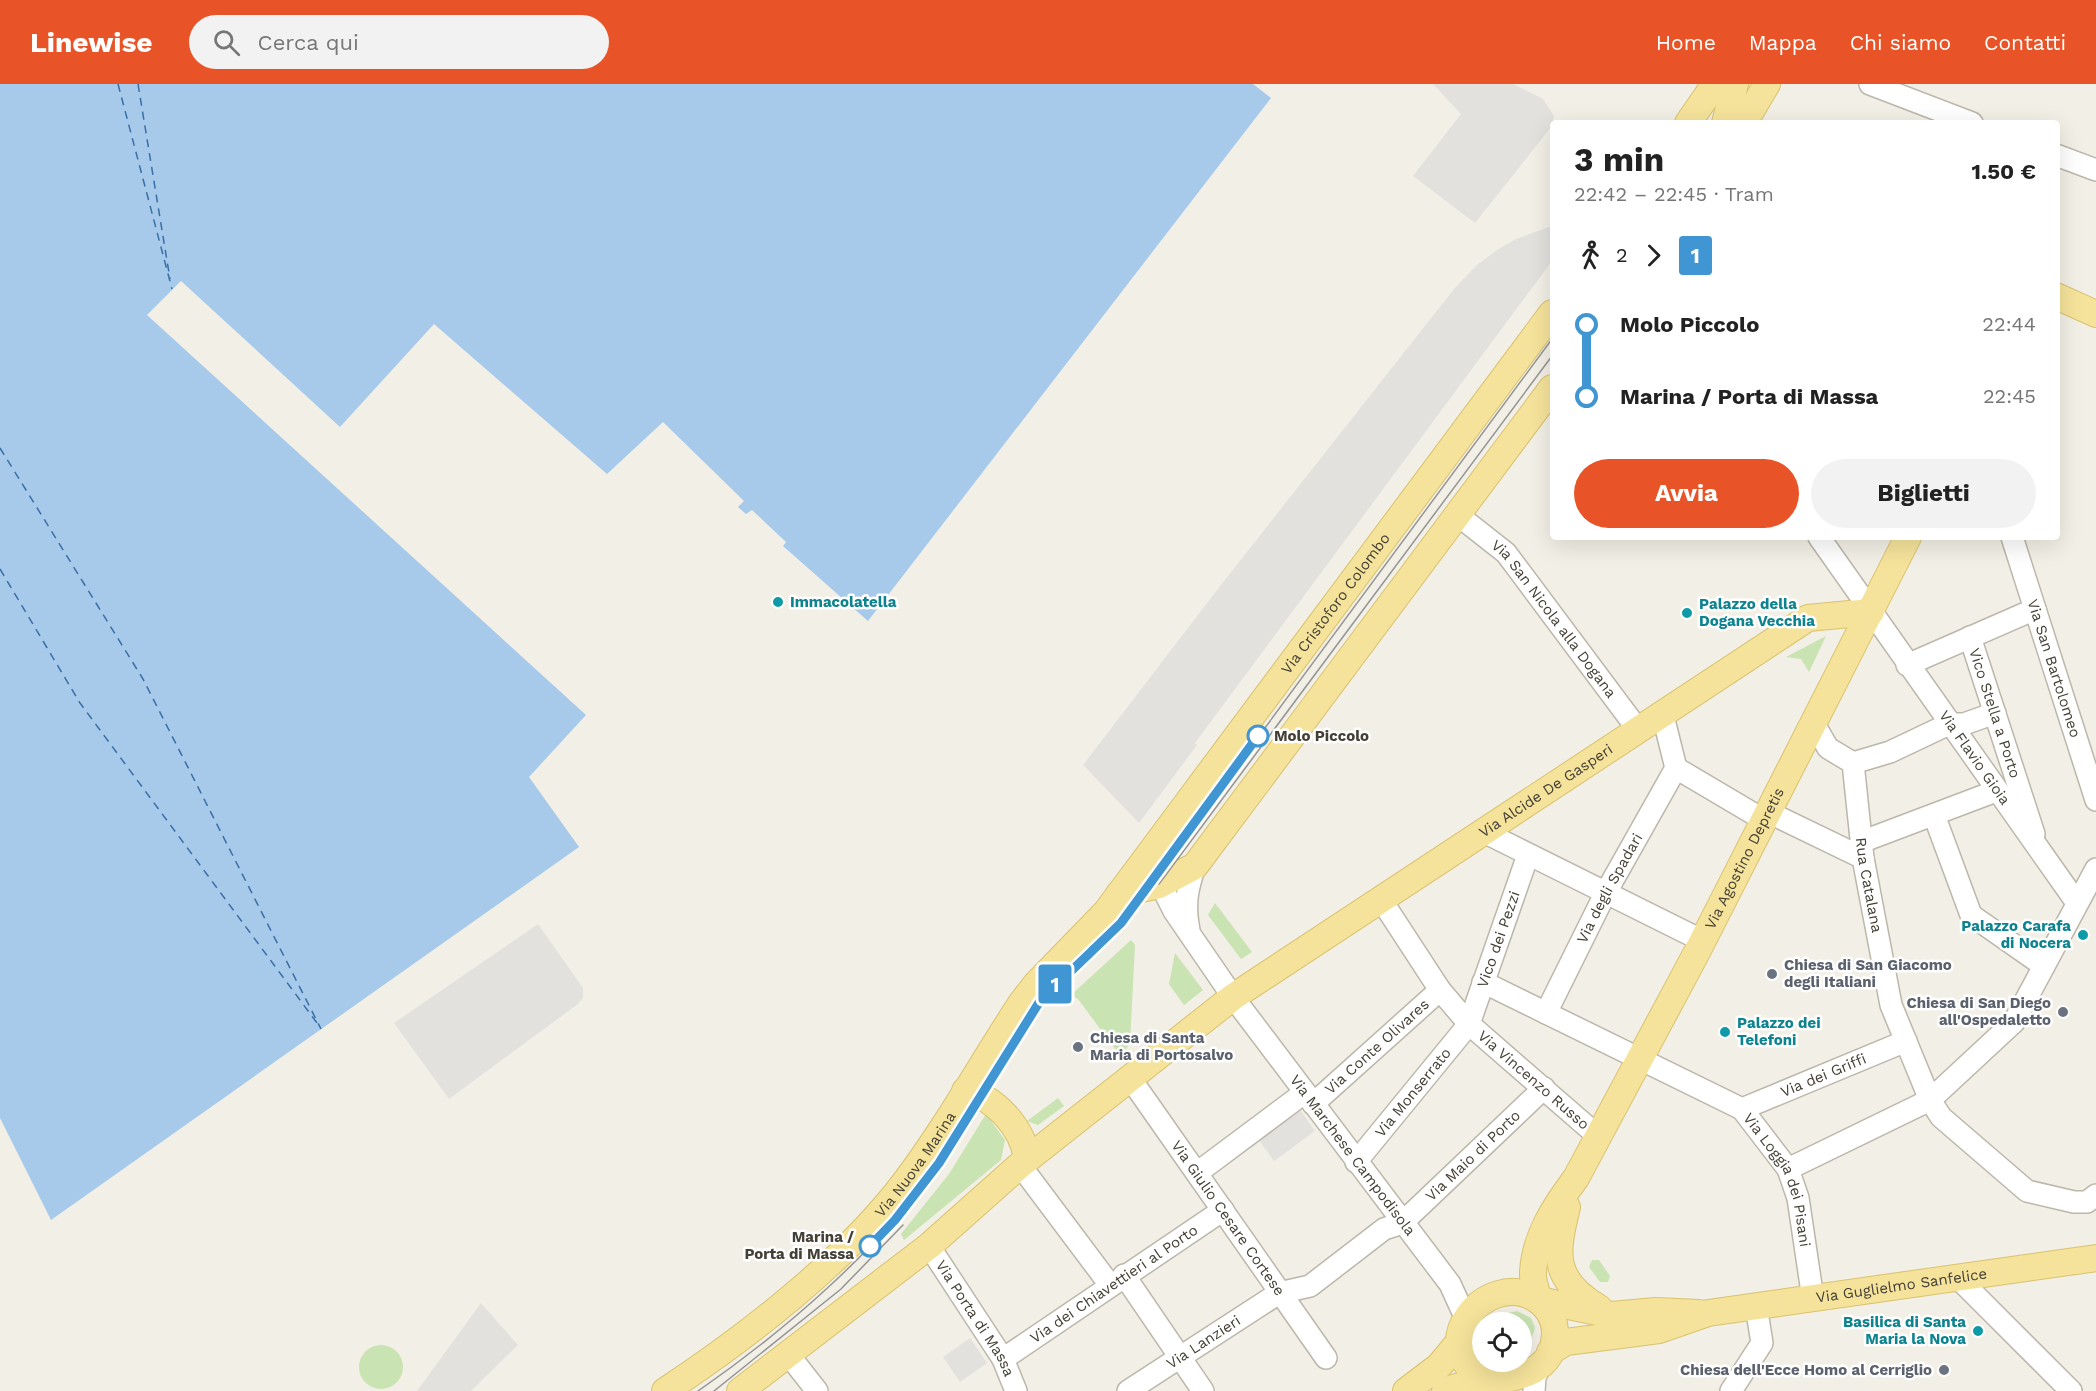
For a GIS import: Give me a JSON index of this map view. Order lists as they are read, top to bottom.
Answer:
{
  "streets": {
    "main road": [
      "Via Cristoforo Colombo",
      "Via Alcide De Gasperi",
      "Via Agostino Depretis",
      "Via Nuova Marina",
      "Via Guglielmo Sanfelice"
    ],
    "street": [
      "Via San Nicola alla Dogana",
      "Via San Bartolomeo",
      "Vico Stella a Porto",
      "Via Flavio Gioia",
      "Rua Catalana",
      "Via degli Spadari",
      "Vico dei Pezzi",
      "Via Conte Olivares",
      "Via dei Griffi",
      "Via Vincenzo Russo",
      "Via Monserrato",
      "Via Marchese Campodisola",
      "Via Maio di Porto",
      "Via Loggia dei Pisani",
      "Via Giulio Cesare Cortese",
      "Via dei Chiavettieri al Porto",
      "Via Porta di Massa",
      "Via Lanzieri"
    ]
  },
  "crossings": [
    ["Via Cristoforo Colombo", "Via Nuova Marina"],
    ["Via San Nicola alla Dogana", "Via Alcide De Gasperi"],
    ["Vico Stella a Porto", "Via Flavio Gioia"],
    ["Via Flavio Gioia", "Via Alcide De Gasperi"],
    ["Via Flavio Gioia", "Via Agostino Depretis"],
    ["Via Alcide De Gasperi", "Via Agostino Depretis"],
    ["Via Alcide De Gasperi", "Via Vincenzo Russo"],
    ["Via Alcide De Gasperi", "Via Marchese Campodisola"],
    ["Via Agostino Depretis", "Via Vincenzo Russo"],
    ["Via Agostino Depretis", "Via Loggia dei Pisani"],
    ["Rua Catalana", "Via dei Griffi"],
    ["Via degli Spadari", "Via Loggia dei Pisani"],
    ["Vico dei Pezzi", "Via Vincenzo Russo"],
    ["Vico dei Pezzi", "Via Monserrato"],
    ["Vico dei Pezzi", "Via Loggia dei Pisani"],
    ["Via Conte Olivares", "Via Vincenzo Russo"],
    ["Via Conte Olivares", "Via Marchese Campodisola"],
    ["Via Conte Olivares", "Via Giulio Cesare Cortese"],
    ["Via dei Griffi", "Via Loggia dei Pisani"],
    ["Via Vincenzo Russo", "Via Monserrato"],
    ["Via Vincenzo Russo", "Via Maio di Porto"],
    ["Via Monserrato", "Via Marchese Campodisola"],
    ["Via Marchese Campodisola", "Via Maio di Porto"],
    ["Via Maio di Porto", "Via Giulio Cesare Cortese"],
    ["Via Maio di Porto", "Via Lanzieri"],
    ["Via Loggia dei Pisani", "Via Guglielmo Sanfelice"],
    ["Via Giulio Cesare Cortese", "Via dei Chiavettieri al Porto"],
    ["Via Giulio Cesare Cortese", "Via Lanzieri"],
    ["Via dei Chiavettieri al Porto", "Via Porta di Massa"]
  ],
  "places": [
    "Immacolatella",
    "Palazzo della Dogana Vecchia",
    "Molo Piccolo",
    "Palazzo Carafa di Nocera",
    "Chiesa di San Giacomo degli Italiani",
    "Chiesa di San Diego all'Ospedaletto",
    "Palazzo dei Telefoni",
    "Chiesa di Santa Maria di Portosalvo",
    "Marina / Porta di Massa",
    "Basilica di Santa Maria la Nova",
    "Chiesa dell'Ecce Homo al Cerriglio"
  ],
  "lines": ["tram line 1"],
  "page": {
    "header": "Linewise",
    "search": "Cerca qui",
    "nav": [
      "Home",
      "Mappa",
      "Chi siamo",
      "Contatti"
    ],
    "on_map": "1",
    "heading": ["3 min", "22:42 – 22:45 · Tram", "1.50 €"],
    "legs": ["2", "1"],
    "list": [
      {
        "name": "Molo Piccolo",
        "value": "22:44"
      },
      {
        "name": "Marina / Porta di Massa",
        "value": "22:45"
      }
    ],
    "buttons": ["Avvia", "Biglietti"]
  }
}
